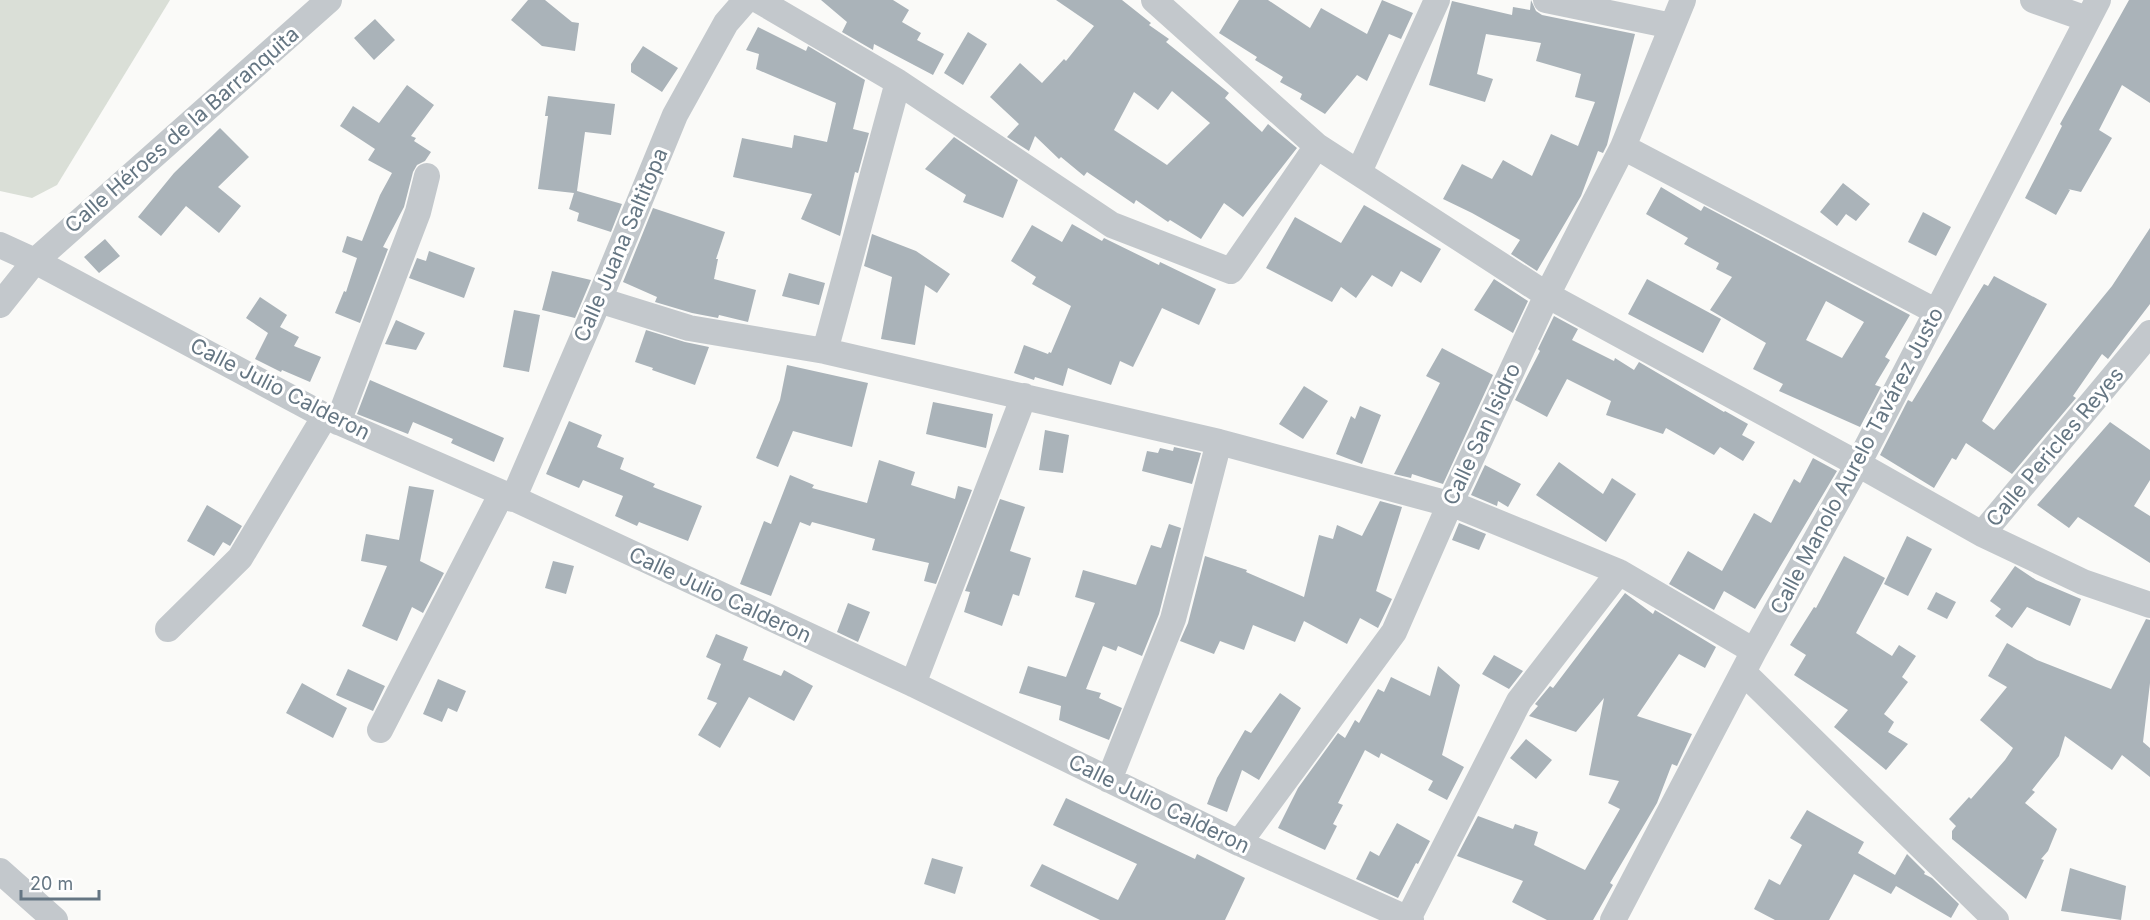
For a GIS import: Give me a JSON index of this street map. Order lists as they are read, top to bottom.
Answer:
{
  "streets": {
    "street": [
      "Calle Héroes de la Barranquita",
      "Calle Juana Saltitopa",
      "Calle Julio Calderon",
      "Calle San Isidro",
      "Calle Pericles Reyes",
      "Calle Manolo Aurelo Tavárez Justo"
    ]
  },
  "crossings": [
    ["Calle Héroes de la Barranquita", "Calle Julio Calderon"],
    ["Calle Juana Saltitopa", "Calle Julio Calderon"],
    ["Calle Julio Calderon", "Calle San Isidro"]
  ],
  "scale_bar": "20 m"
}
